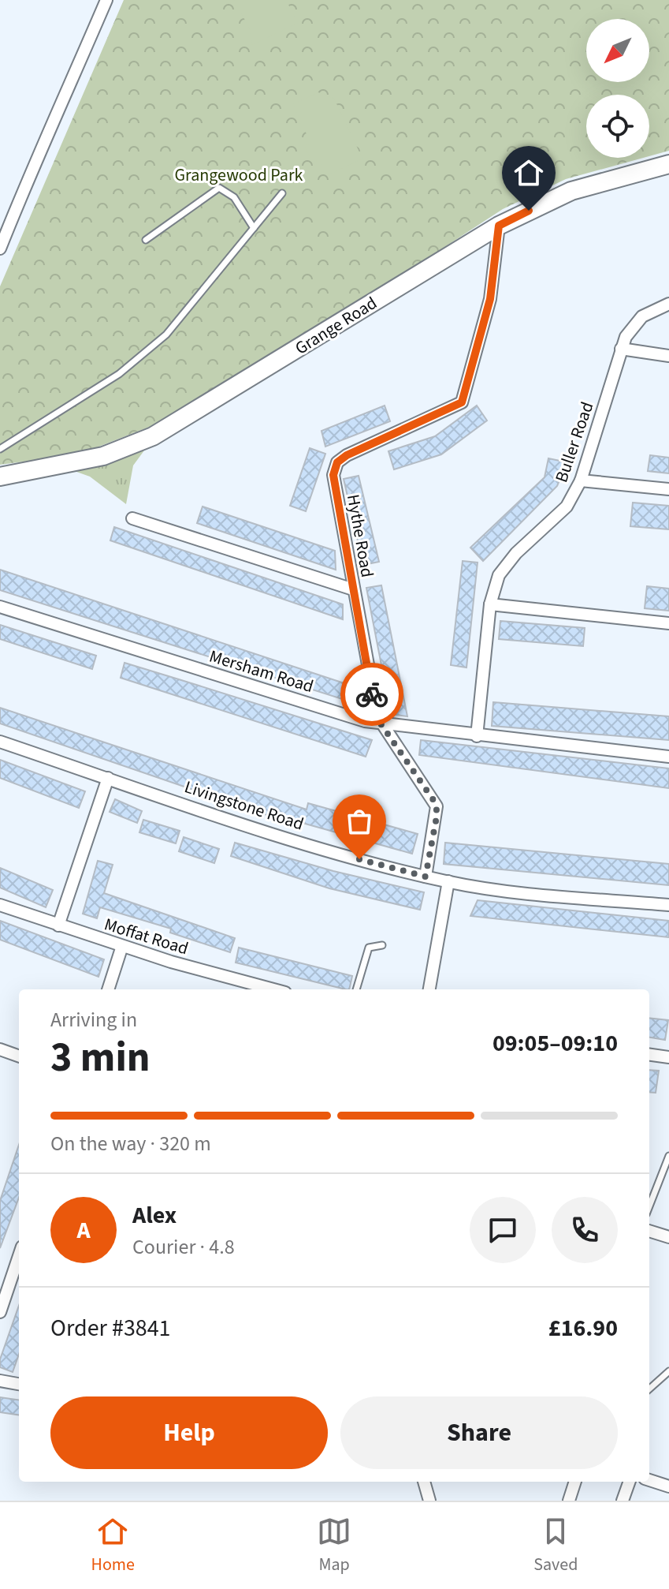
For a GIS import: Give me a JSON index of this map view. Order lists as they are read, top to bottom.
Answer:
{
  "streets": {
    "main road": ["Grange Road"],
    "street": [
      "Buller Road",
      "Hythe Road",
      "Mersham Road",
      "Livingstone Road",
      "Moffat Road"
    ]
  },
  "crossings": [
    ["Grange Road", "Hythe Road"],
    ["Buller Road", "Mersham Road"],
    ["Hythe Road", "Mersham Road"],
    ["Hythe Road", "Livingstone Road"]
  ],
  "parks": ["Grangewood Park"],
  "north": "bottom left",
  "page": {
    "heading": ["3 min", "Arriving in", "09:05–09:10"],
    "panel": [
      "Alex",
      "Courier · 4.8",
      "Order #3841",
      "£16.90"
    ],
    "bar": "On the way · 320 m",
    "round": "A",
    "buttons": ["Help", "Share"],
    "tabs": ["Home", "Map", "Saved"]
  }
}
